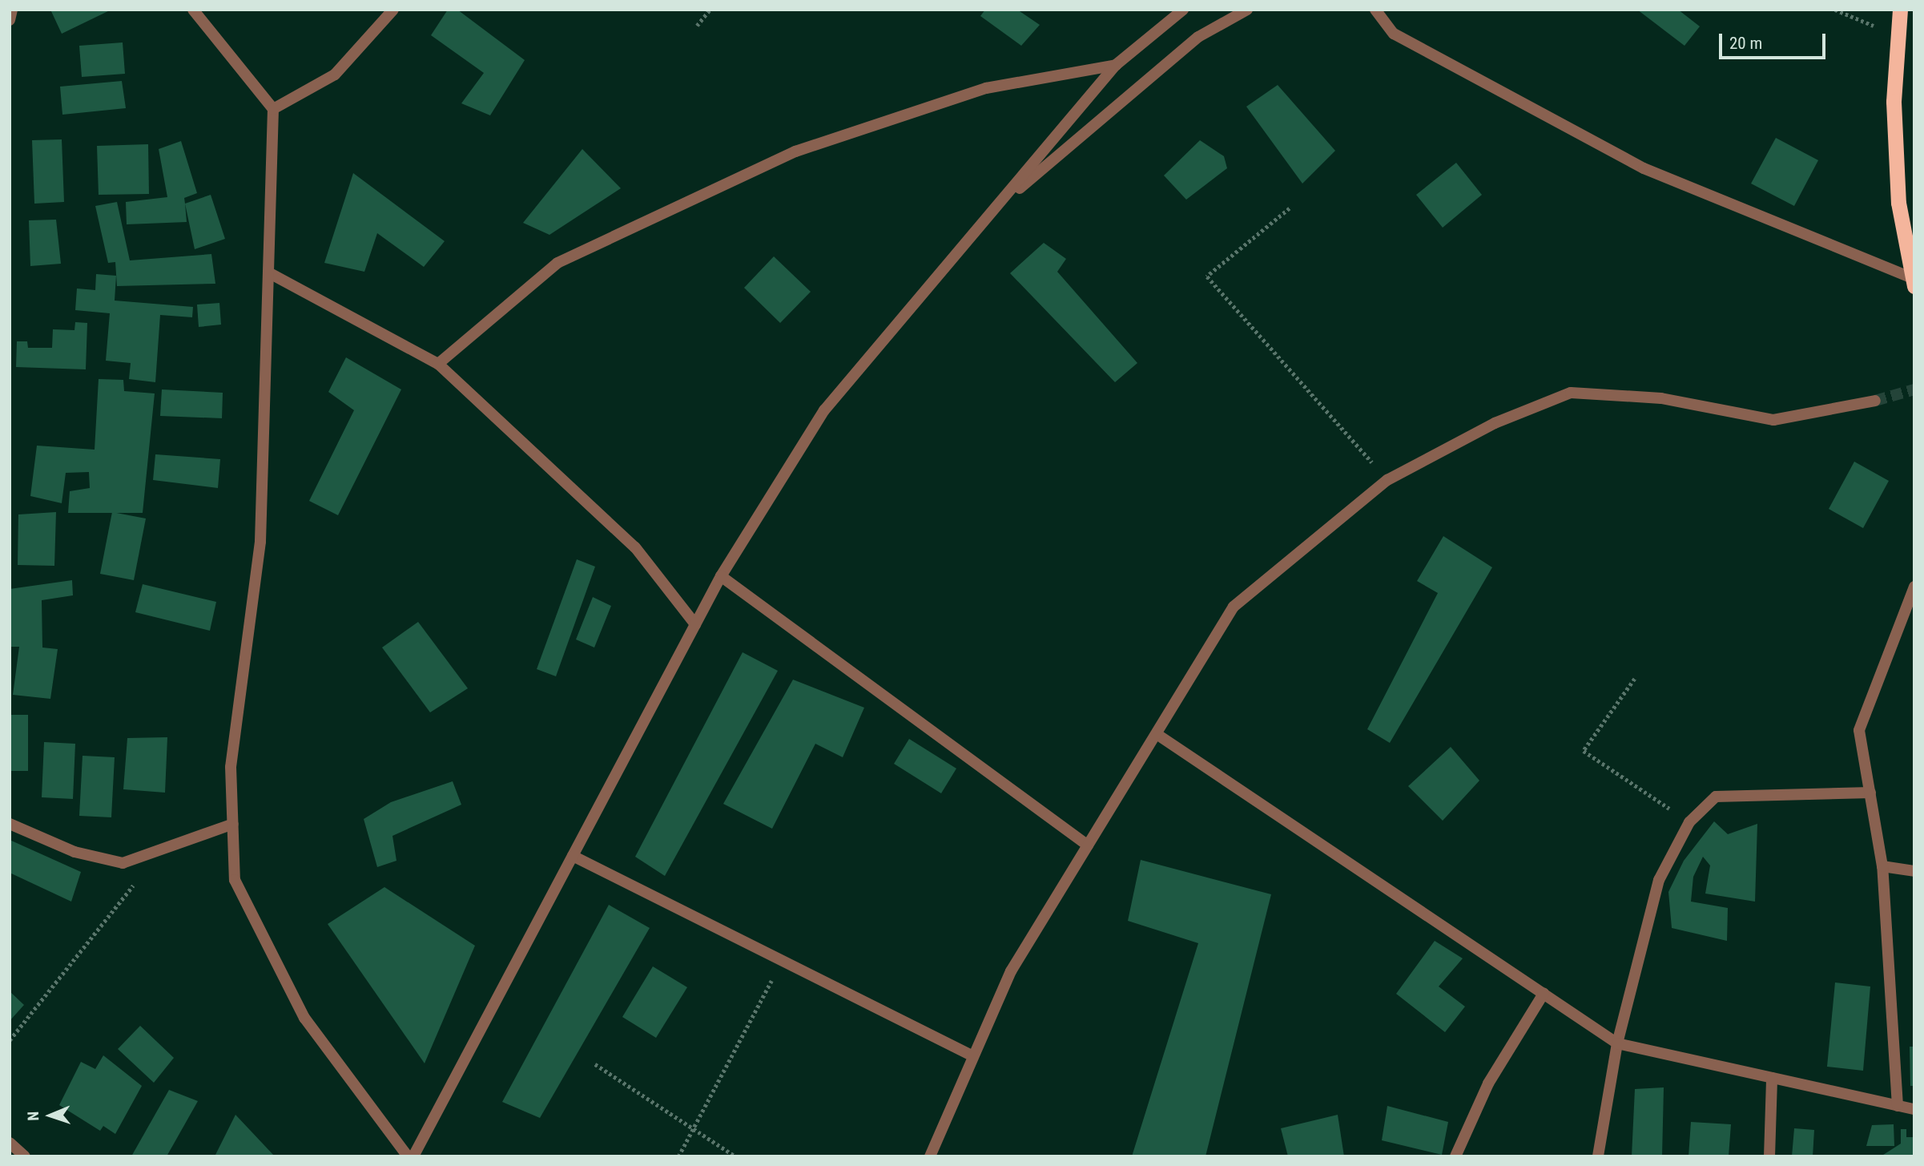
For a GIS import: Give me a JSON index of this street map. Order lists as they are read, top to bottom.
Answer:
{
  "scale_bar": "20 m",
  "north": "left"
}
